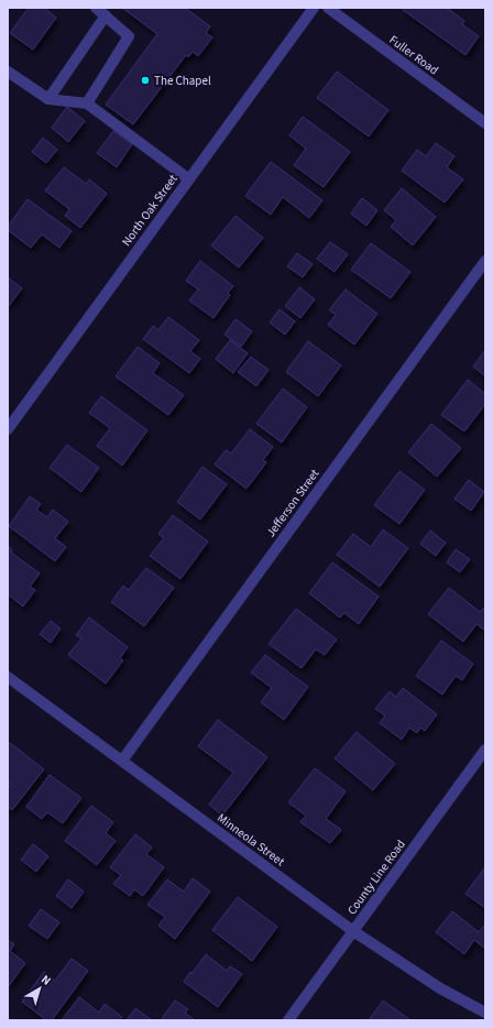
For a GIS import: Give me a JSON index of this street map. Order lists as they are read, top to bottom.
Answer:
{
  "streets": {
    "street": [
      "Fuller Road",
      "North Oak Street",
      "Jefferson Street",
      "Minneola Street",
      "County Line Road"
    ]
  },
  "crossings": [
    ["Jefferson Street", "Minneola Street"],
    ["Minneola Street", "County Line Road"]
  ],
  "places": ["The Chapel"],
  "north": "top right"
}
